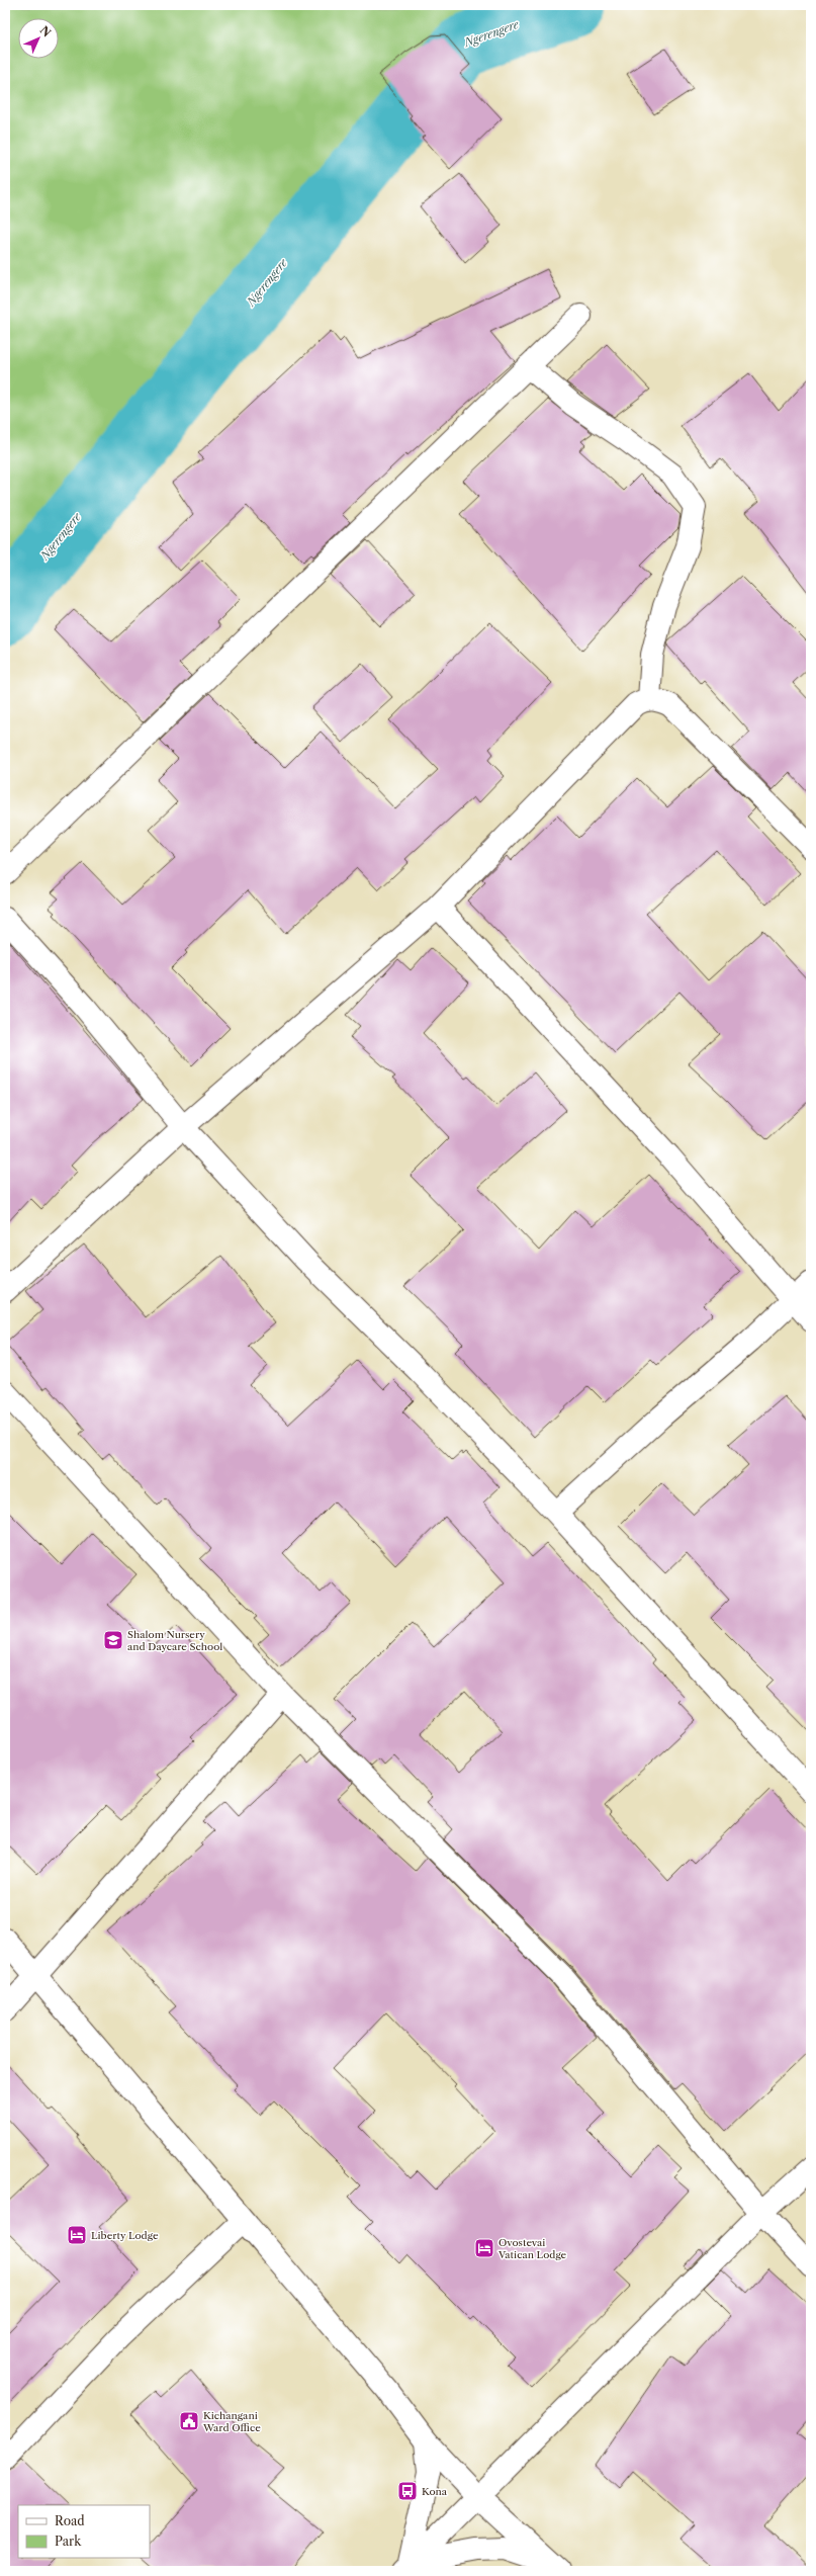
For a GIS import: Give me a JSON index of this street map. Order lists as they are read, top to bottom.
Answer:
{
  "water": ["Ngerengere"],
  "places": {
    "school or university": ["Shalom Nursery and Daycare School"],
    "hotel": ["Liberty Lodge", "Ovostevai Vatican Lodge"],
    "public building": ["Kichangani Ward Office"],
    "bus stop": ["Kona"]
  },
  "legend": ["Road", "Park"],
  "north": "top right"
}
